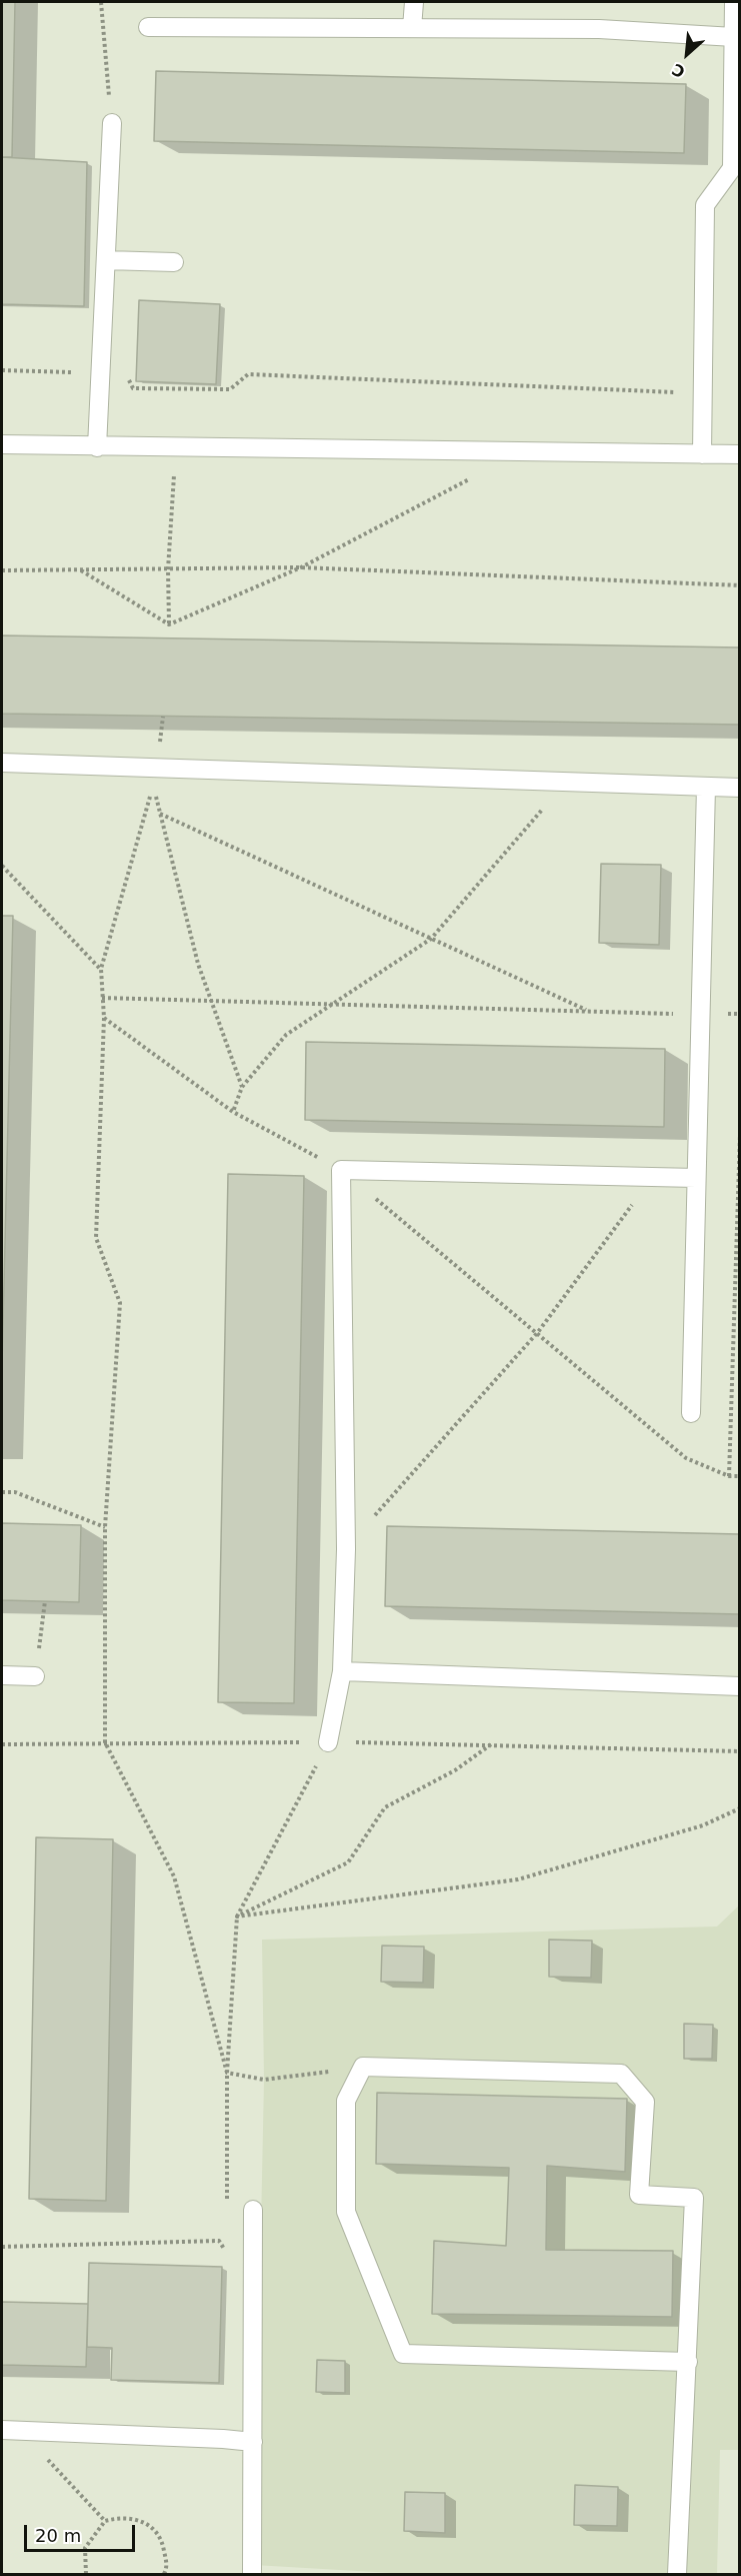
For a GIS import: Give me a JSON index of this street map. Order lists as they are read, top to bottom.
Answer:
{
  "scale_bar": "20 m",
  "north": "bottom left"
}
